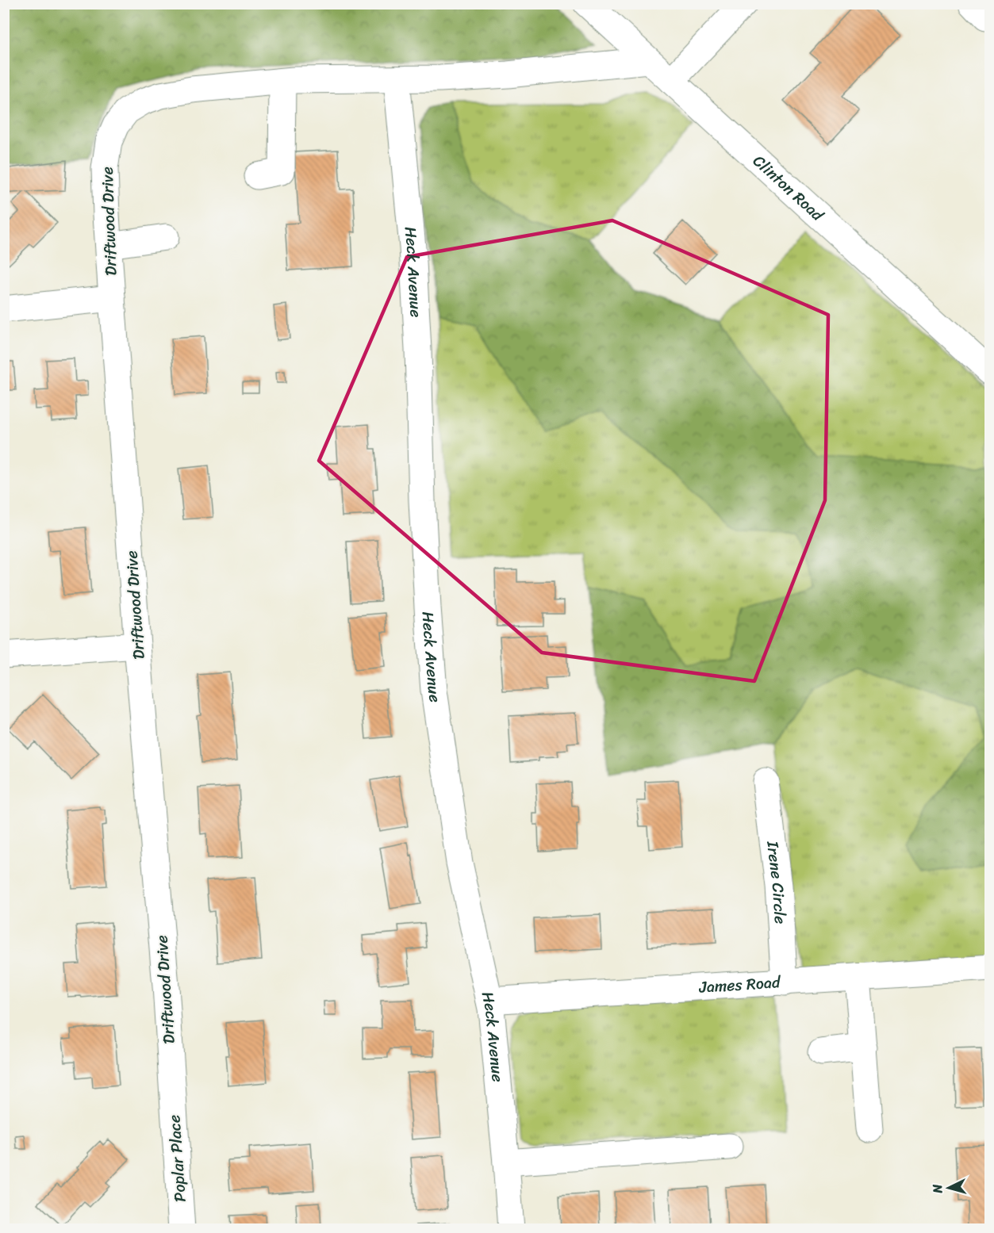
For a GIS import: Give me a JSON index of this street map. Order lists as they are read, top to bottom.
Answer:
{
  "streets": {
    "street": [
      "Clinton Road",
      "Driftwood Drive",
      "Heck Avenue",
      "Irene Circle",
      "James Road",
      "Poplar Place"
    ]
  },
  "crossings": [
    ["Driftwood Drive", "Poplar Place"],
    ["Heck Avenue", "James Road"],
    ["Irene Circle", "James Road"]
  ],
  "north": "left"
}
